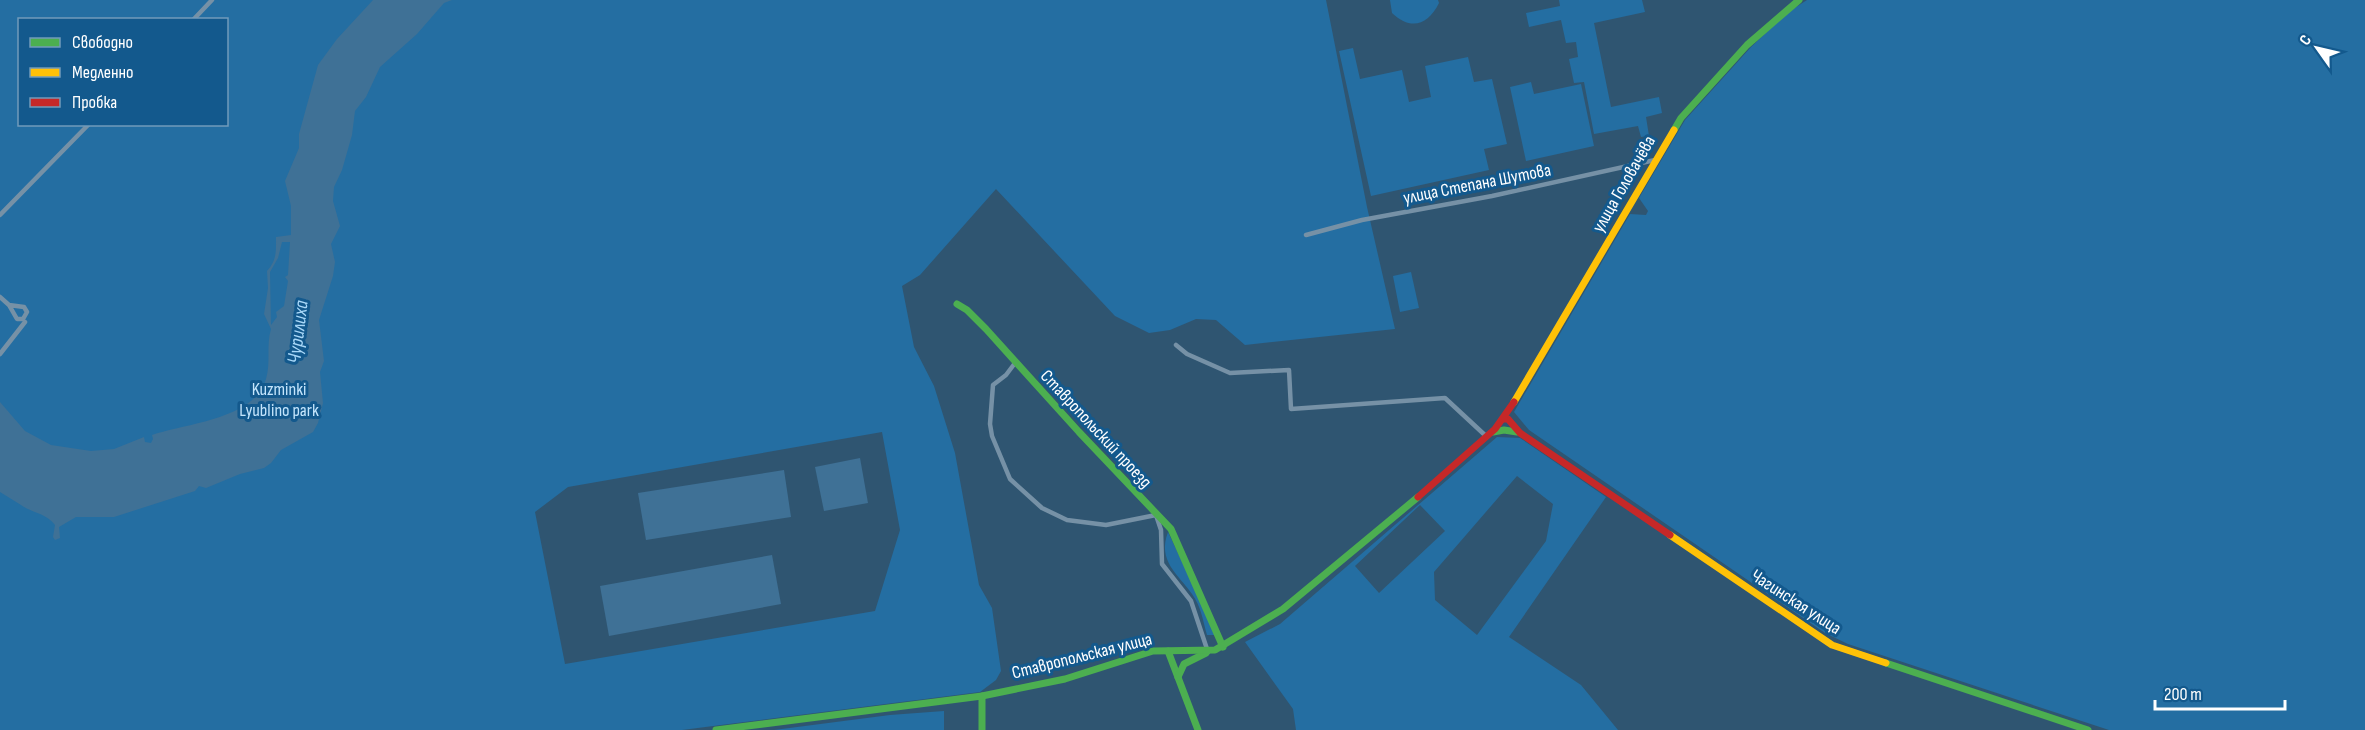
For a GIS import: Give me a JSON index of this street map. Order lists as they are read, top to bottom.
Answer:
{
  "streets": {
    "street": [
      "улица Степана Шутова",
      "улица Головачёва",
      "Ставропольский проезд",
      "Чагинская улица",
      "Ставропольская улица"
    ]
  },
  "crossings": [
    ["улица Степана Шутова", "улица Головачёва"],
    ["улица Головачёва", "Ставропольская улица"],
    ["Ставропольский проезд", "Ставропольская улица"],
    ["Чагинская улица", "Ставропольская улица"]
  ],
  "water": ["Чурилиха"],
  "parks": ["Kuzminki Lyublino park"],
  "legend": ["Свободно", "Медленно", "Пробка"],
  "scale_bar": "200 m",
  "north": "top left"
}
